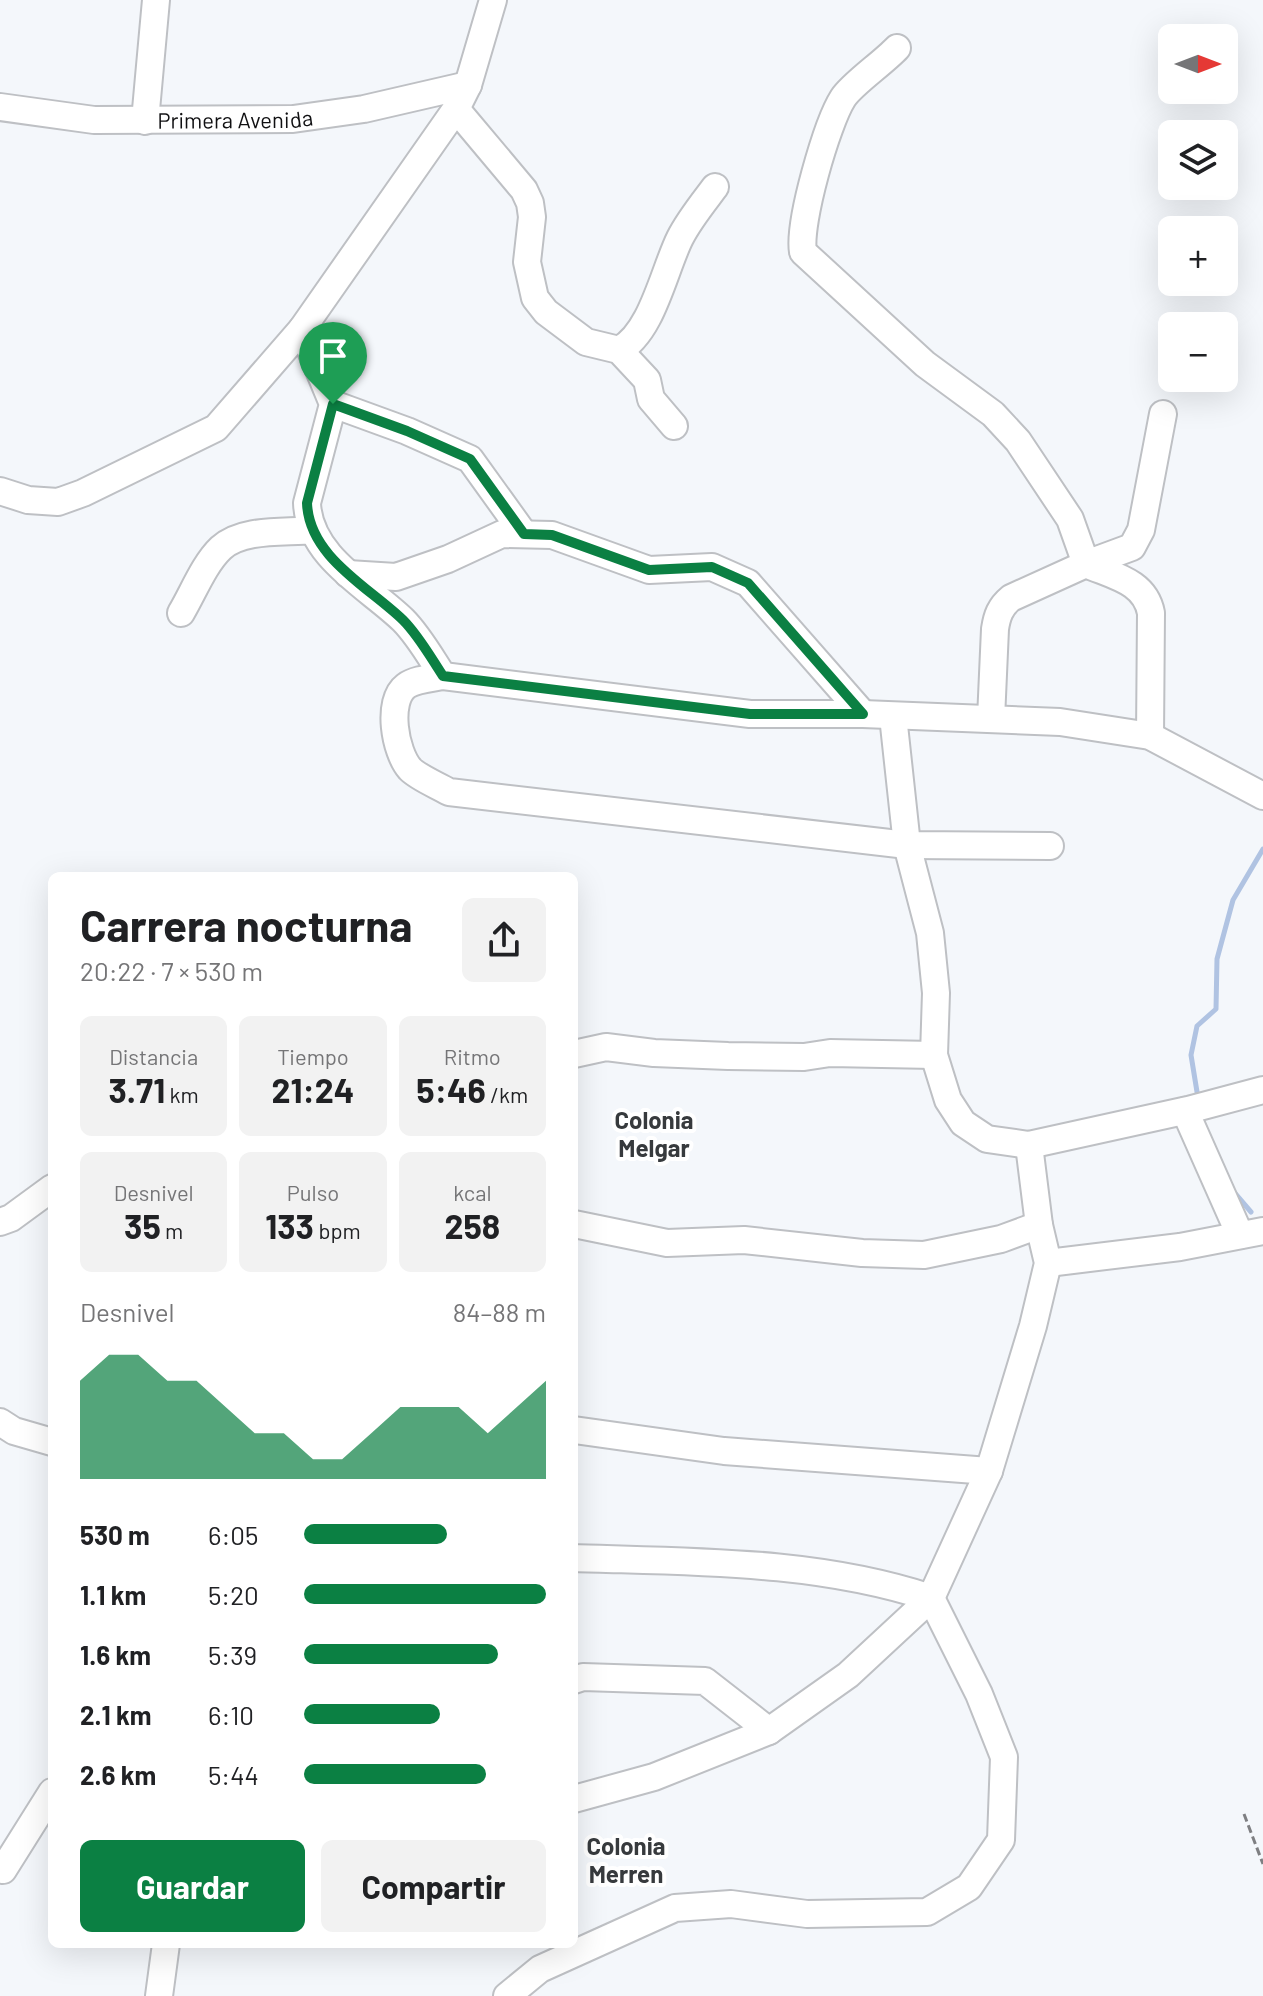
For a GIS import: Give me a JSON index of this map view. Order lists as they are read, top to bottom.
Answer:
{
  "streets": {
    "street": ["Primera Avenida"]
  },
  "districts": ["Colonia Melgar", "Colonia Merren"],
  "north": "right",
  "page": {
    "map_buttons": ["+", "−"],
    "heading": ["Carrera nocturna", "20:22 · 7 × 530 m"],
    "stats": [
      ["Distancia", "3.71 km"],
      ["Tiempo", "21:24"],
      ["Ritmo", "5:46 /km"],
      ["Desnivel", "35 m"],
      ["Pulso", "133 bpm"],
      ["kcal", "258"]
    ],
    "chart": ["Desnivel", "84–88 m"],
    "list": [
      {
        "name": "530 m",
        "note": "6:05"
      },
      {
        "name": "1.1 km",
        "note": "5:20"
      },
      {
        "name": "1.6 km",
        "note": "5:39"
      },
      {
        "name": "2.1 km",
        "note": "6:10"
      },
      {
        "name": "2.6 km",
        "note": "5:44"
      }
    ],
    "buttons": ["Guardar", "Compartir"]
  }
}
